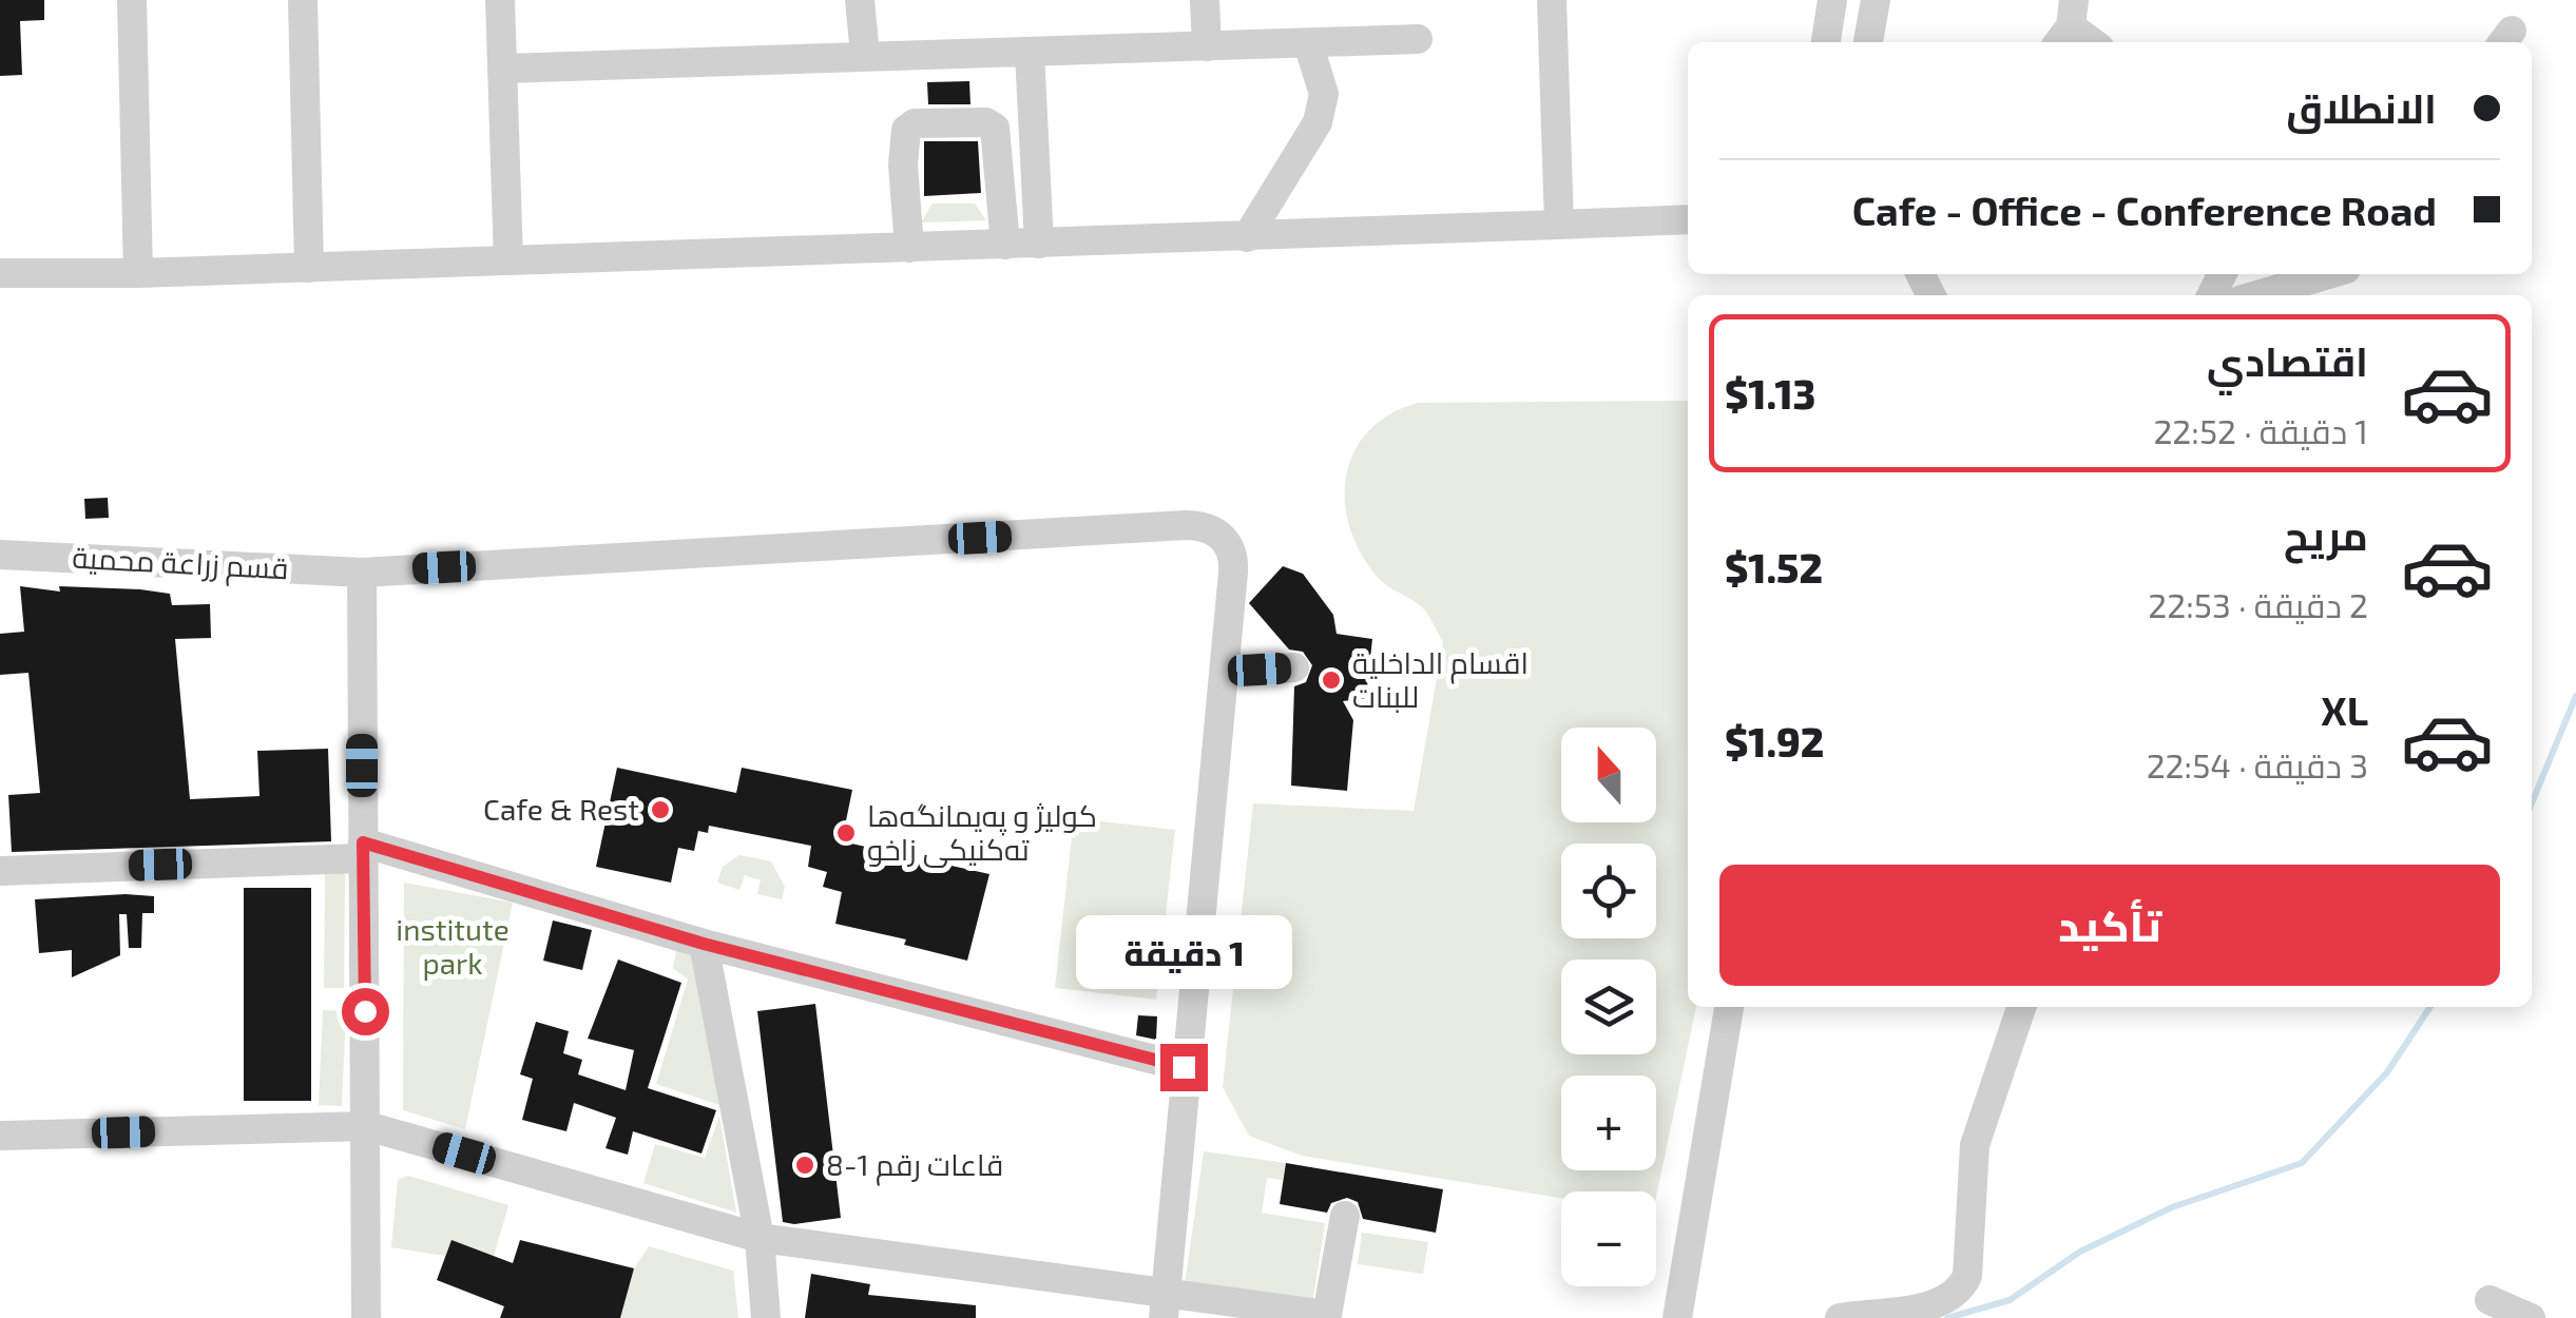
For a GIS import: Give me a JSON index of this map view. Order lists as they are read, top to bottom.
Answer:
{
  "streets": {
    "street": ["قسم زراعة محمية"]
  },
  "parks": ["institute park"],
  "places": [
    "اقسام الداخلیة للبنات",
    "Cafe & Rest",
    "كوليژ و په‌يمانگه‌ها ته‌كنيكى زاخو",
    "قاعات رقم 1-8"
  ],
  "north": "top",
  "page": {
    "banner": ["الانطلاق", "Cafe - Office - Conference Road"],
    "list": [
      {
        "name": "اقتصادي",
        "note": "1 دقيقة · 22:52",
        "value": "$1.13"
      },
      {
        "name": "مريح",
        "note": "2 دقيقة · 22:53",
        "value": "$1.52"
      },
      {
        "name": "XL",
        "note": "3 دقيقة · 22:54",
        "value": "$1.92"
      }
    ],
    "map_buttons": ["+", "−"],
    "buttons": "تأكيد",
    "bubble": "1 دقيقة"
  }
}
